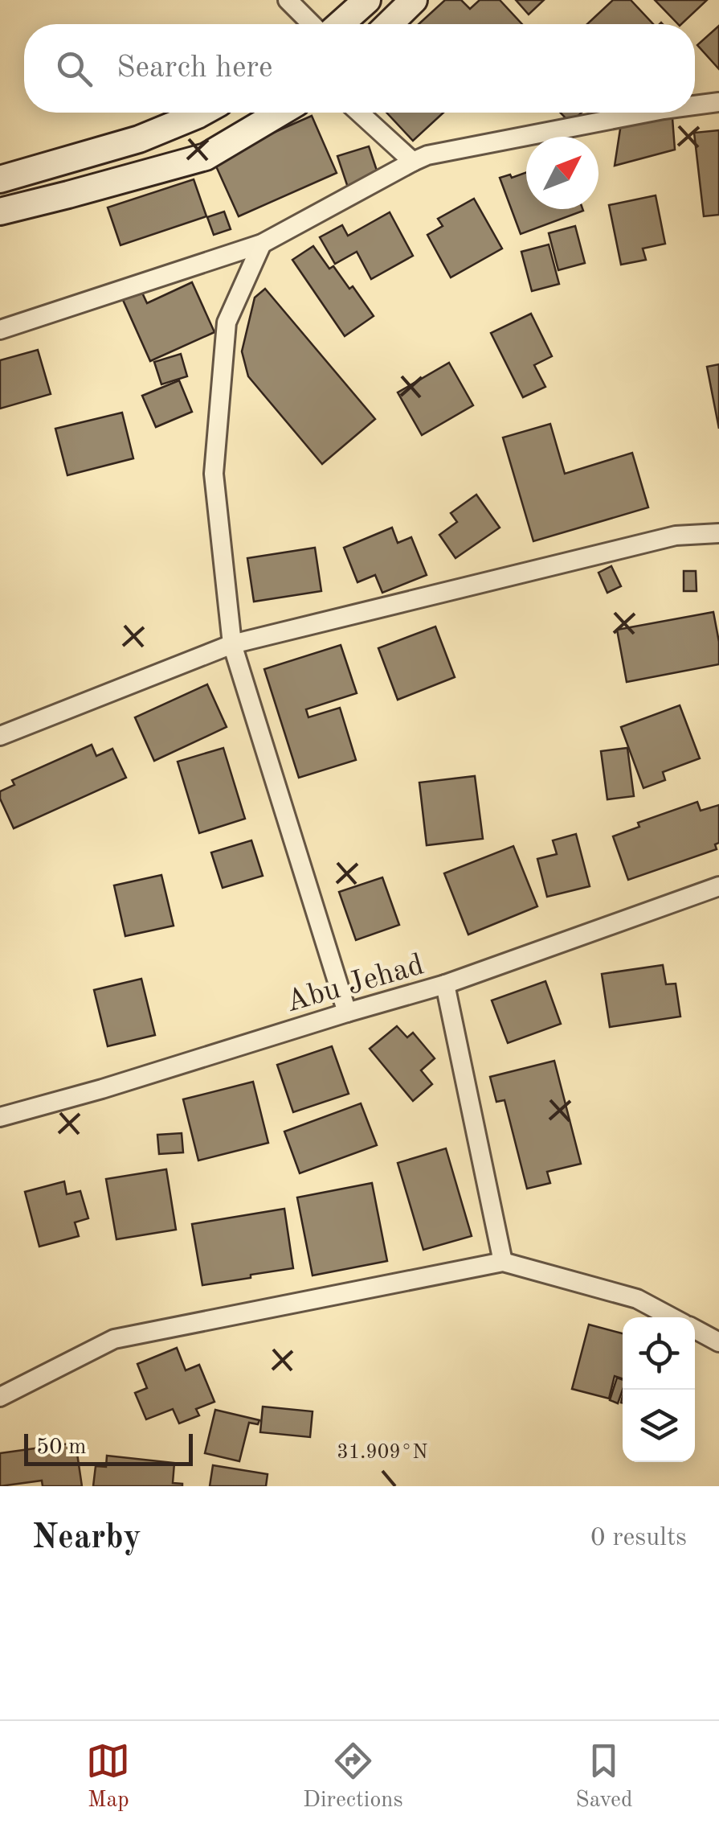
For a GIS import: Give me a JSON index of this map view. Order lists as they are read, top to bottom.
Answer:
{
  "streets": {
    "street": ["Abu Jehad"]
  },
  "scale_bar": "50 m",
  "north": "top right",
  "page": {
    "search": "Search here",
    "scale": "50 m",
    "heading": ["Nearby", "0 results"],
    "nav": ["Map", "Directions", "Saved"]
  },
  "coordinates": ["31.909°N"]
}
